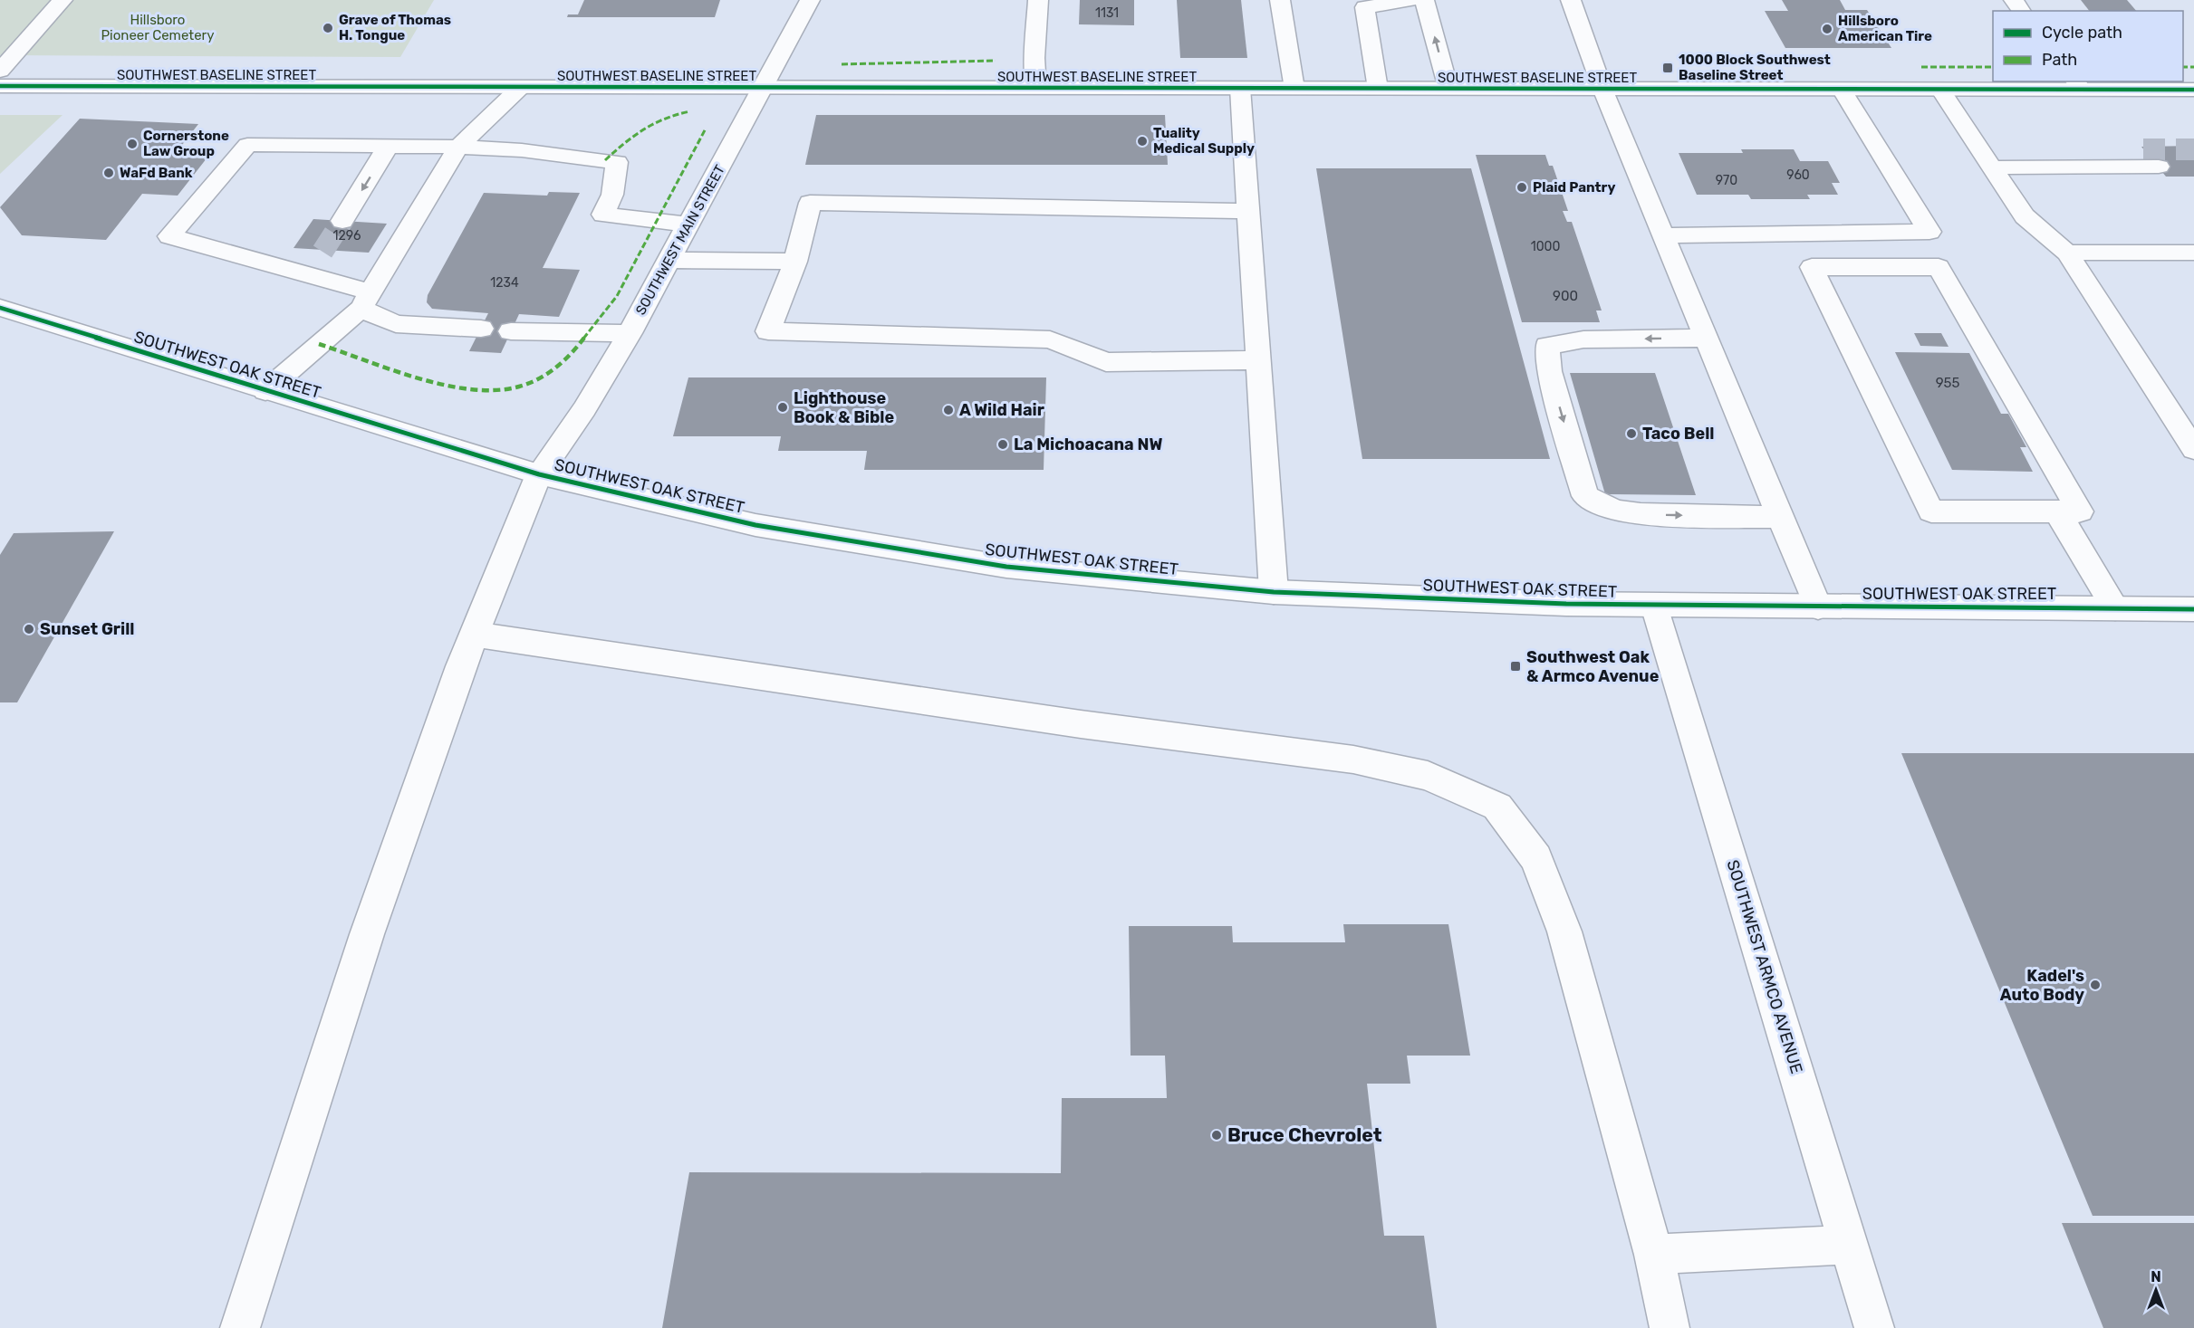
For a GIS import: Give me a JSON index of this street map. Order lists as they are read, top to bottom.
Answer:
{
  "streets": {
    "main road": [
      "SOUTHWEST BASELINE STREET",
      "SOUTHWEST MAIN STREET",
      "SOUTHWEST OAK STREET",
      "SOUTHWEST ARMCO AVENUE"
    ]
  },
  "crossings": [
    ["SOUTHWEST BASELINE STREET", "SOUTHWEST MAIN STREET"],
    ["SOUTHWEST MAIN STREET", "SOUTHWEST OAK STREET"],
    ["SOUTHWEST OAK STREET", "SOUTHWEST ARMCO AVENUE"]
  ],
  "parks": ["Hillsboro Pioneer Cemetery"],
  "places": {
    "other": [
      "Grave of Thomas H. Tongue",
      "Hillsboro American Tire",
      "Tuality Medical Supply",
      "Cornerstone Law Group",
      "WaFd Bank",
      "Plaid Pantry",
      "Lighthouse Book & Bible",
      "A Wild Hair",
      "Taco Bell",
      "La Michoacana NW",
      "Sunset Grill",
      "Kadel's Auto Body",
      "Bruce Chevrolet"
    ],
    "transit": ["1000 Block Southwest Baseline Street", "Southwest Oak & Armco Avenue"]
  },
  "house_numbers": [
    "1131",
    "960",
    "970",
    "1296",
    "1000",
    "1234",
    "900",
    "955"
  ],
  "legend": ["Cycle path", "Path"],
  "north": "top"
}
